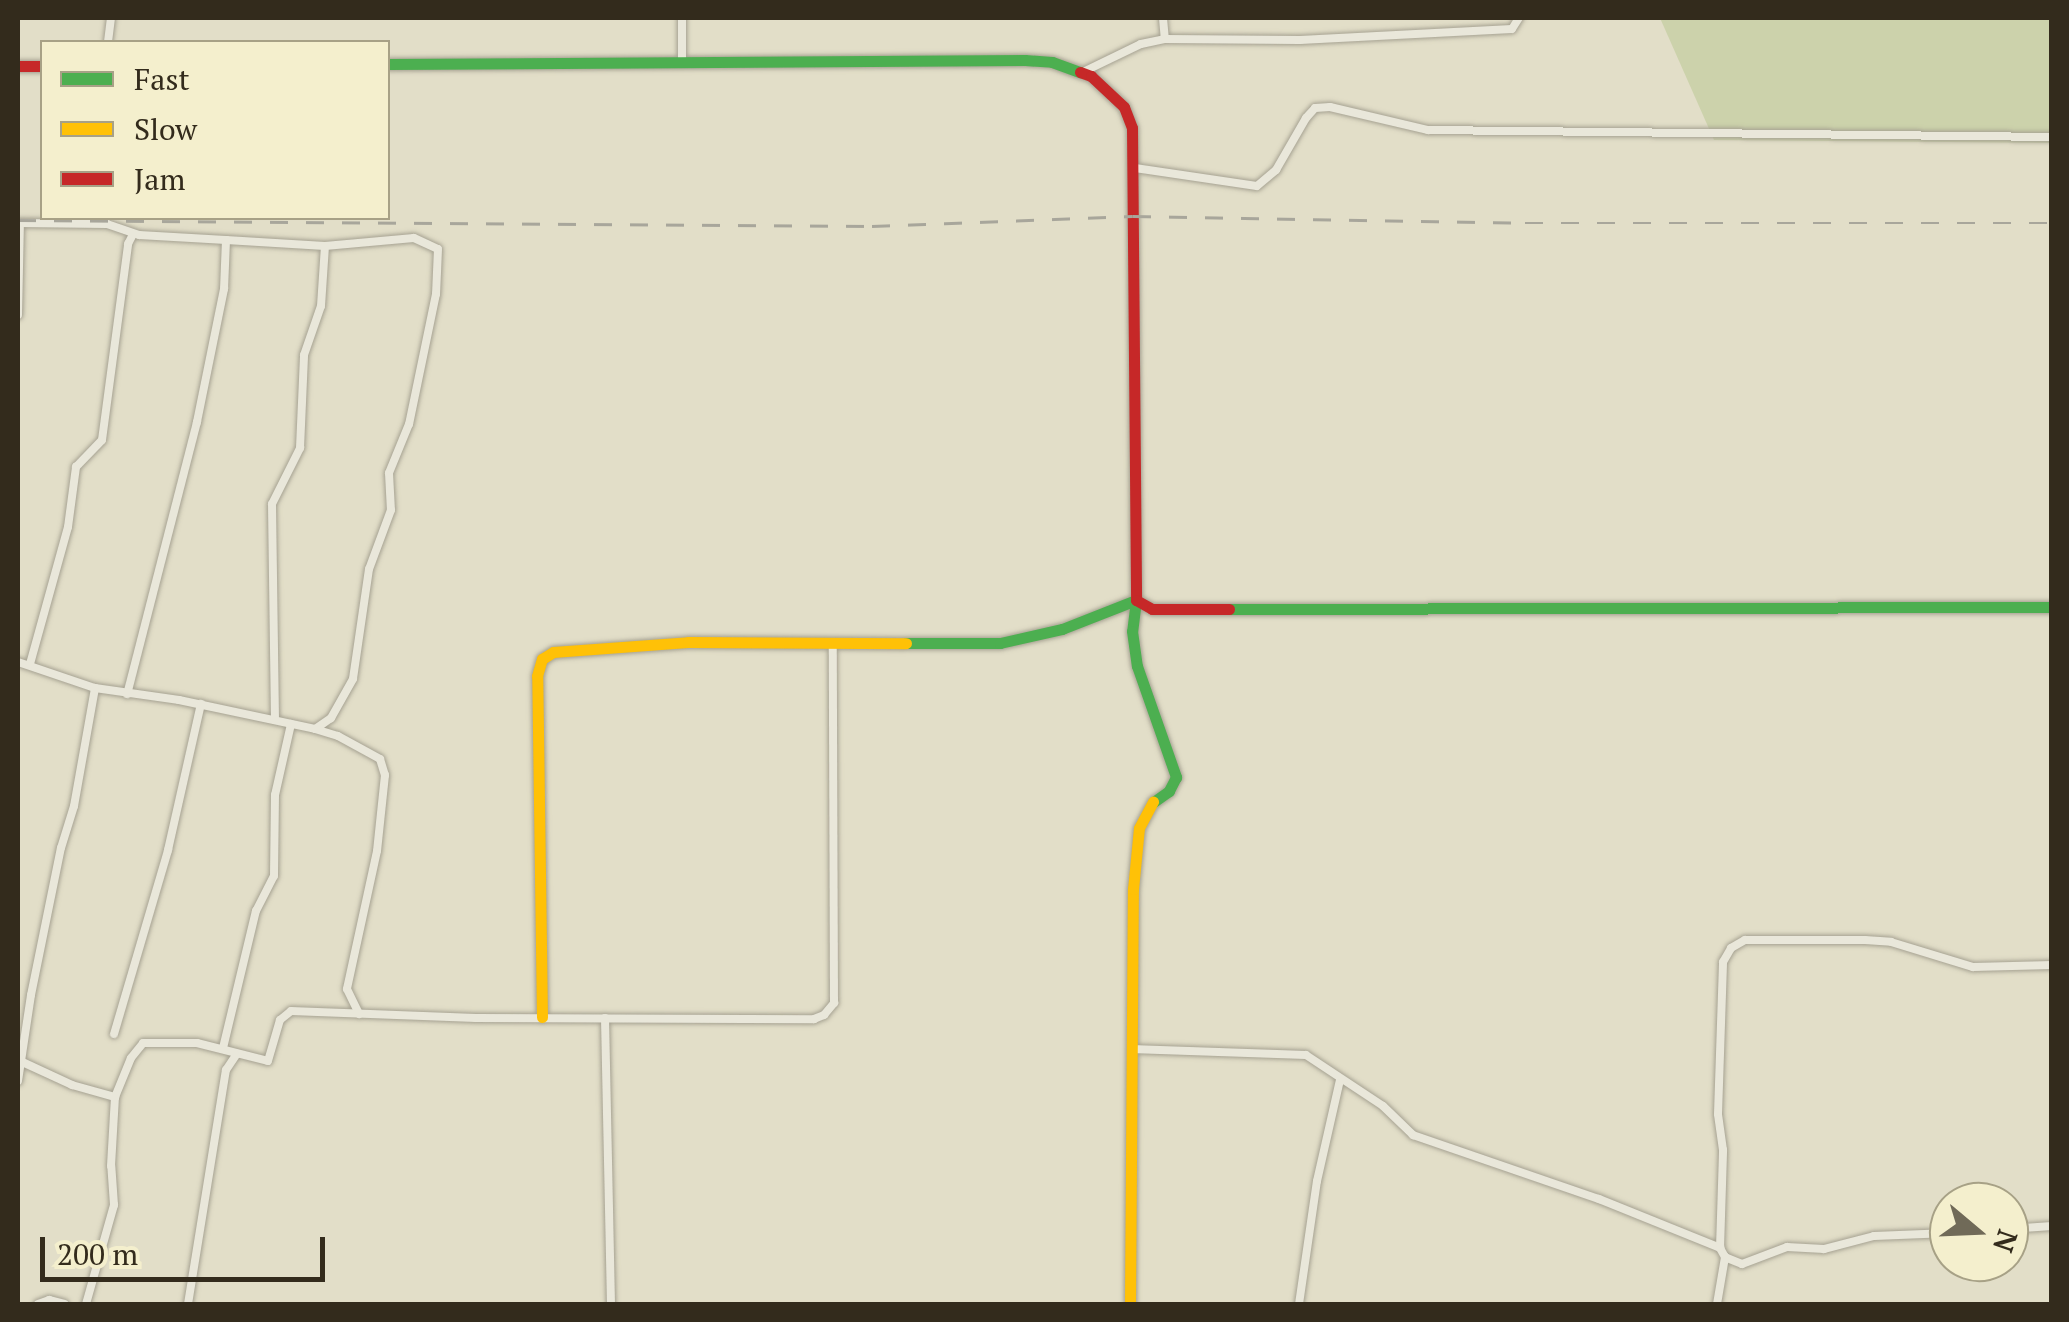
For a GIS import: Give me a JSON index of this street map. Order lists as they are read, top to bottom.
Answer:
{
  "legend": ["Fast", "Slow", "Jam"],
  "scale_bar": "200 m",
  "north": "right"
}
